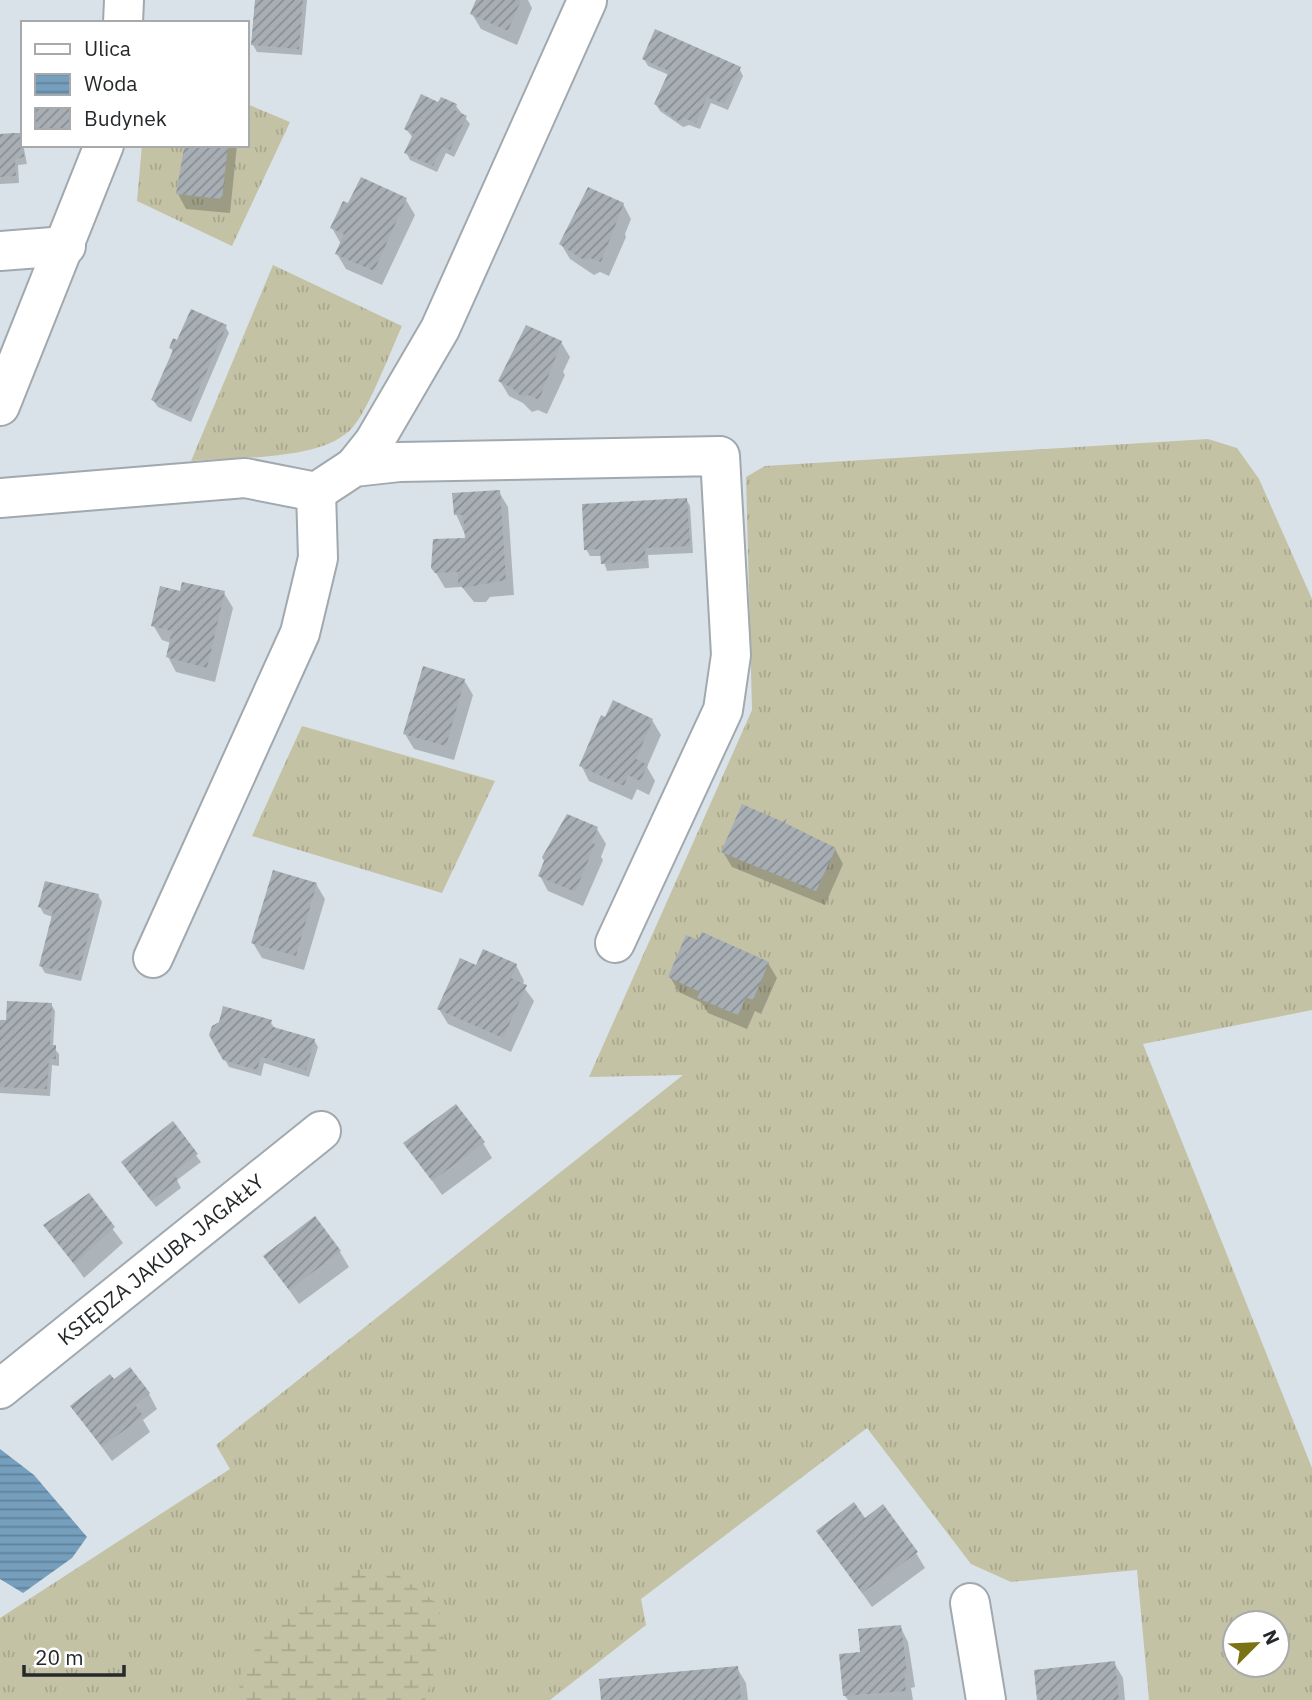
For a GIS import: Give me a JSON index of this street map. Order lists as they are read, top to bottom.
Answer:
{
  "streets": {
    "street": ["KSIĘDZA JAKUBA JAGAŁŁY"]
  },
  "legend": ["Ulica", "Woda", "Budynek"],
  "scale_bar": "20 m",
  "north": "top right"
}
